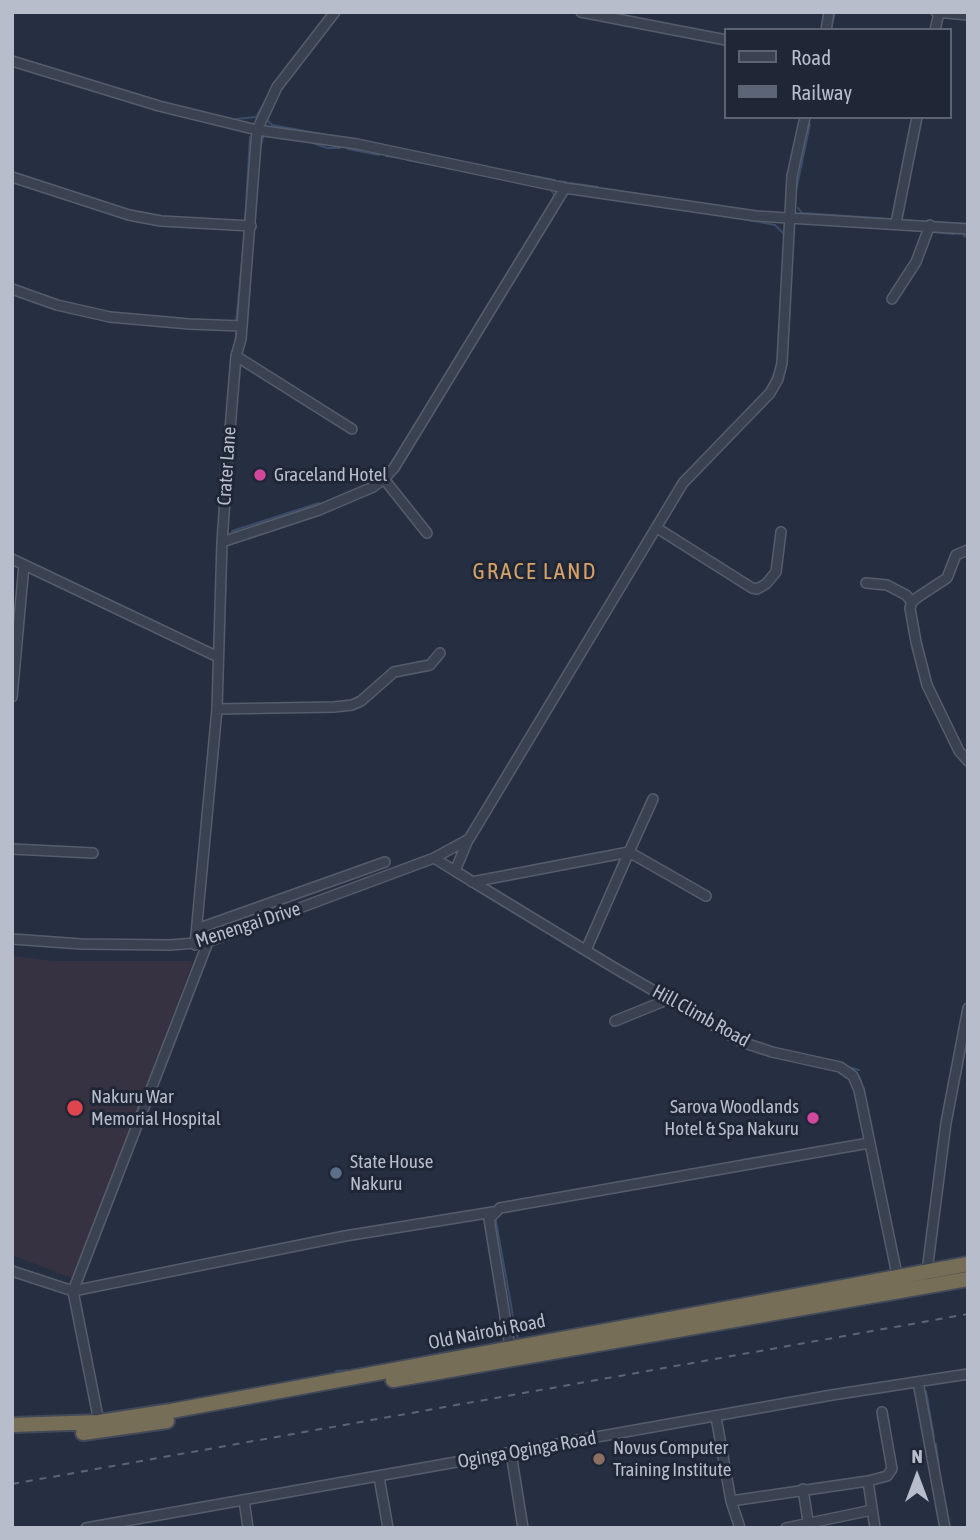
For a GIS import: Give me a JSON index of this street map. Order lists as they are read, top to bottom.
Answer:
{
  "streets": {
    "highway": ["Old Nairobi Road"],
    "street": [
      "Crater Lane",
      "Menengai Drive",
      "Hill Climb Road",
      "Oginga Oginga Road"
    ]
  },
  "crossings": [
    ["Crater Lane", "Menengai Drive"],
    ["Menengai Drive", "Hill Climb Road"],
    ["Hill Climb Road", "Old Nairobi Road"]
  ],
  "districts": ["GRACE LAND"],
  "places": [
    "Graceland Hotel",
    "Nakuru War Memorial Hospital",
    "Sarova Woodlands Hotel & Spa Nakuru",
    "State House Nakuru",
    "Novus Computer Training Institute"
  ],
  "legend": ["Road", "Railway"],
  "north": "top"
}
